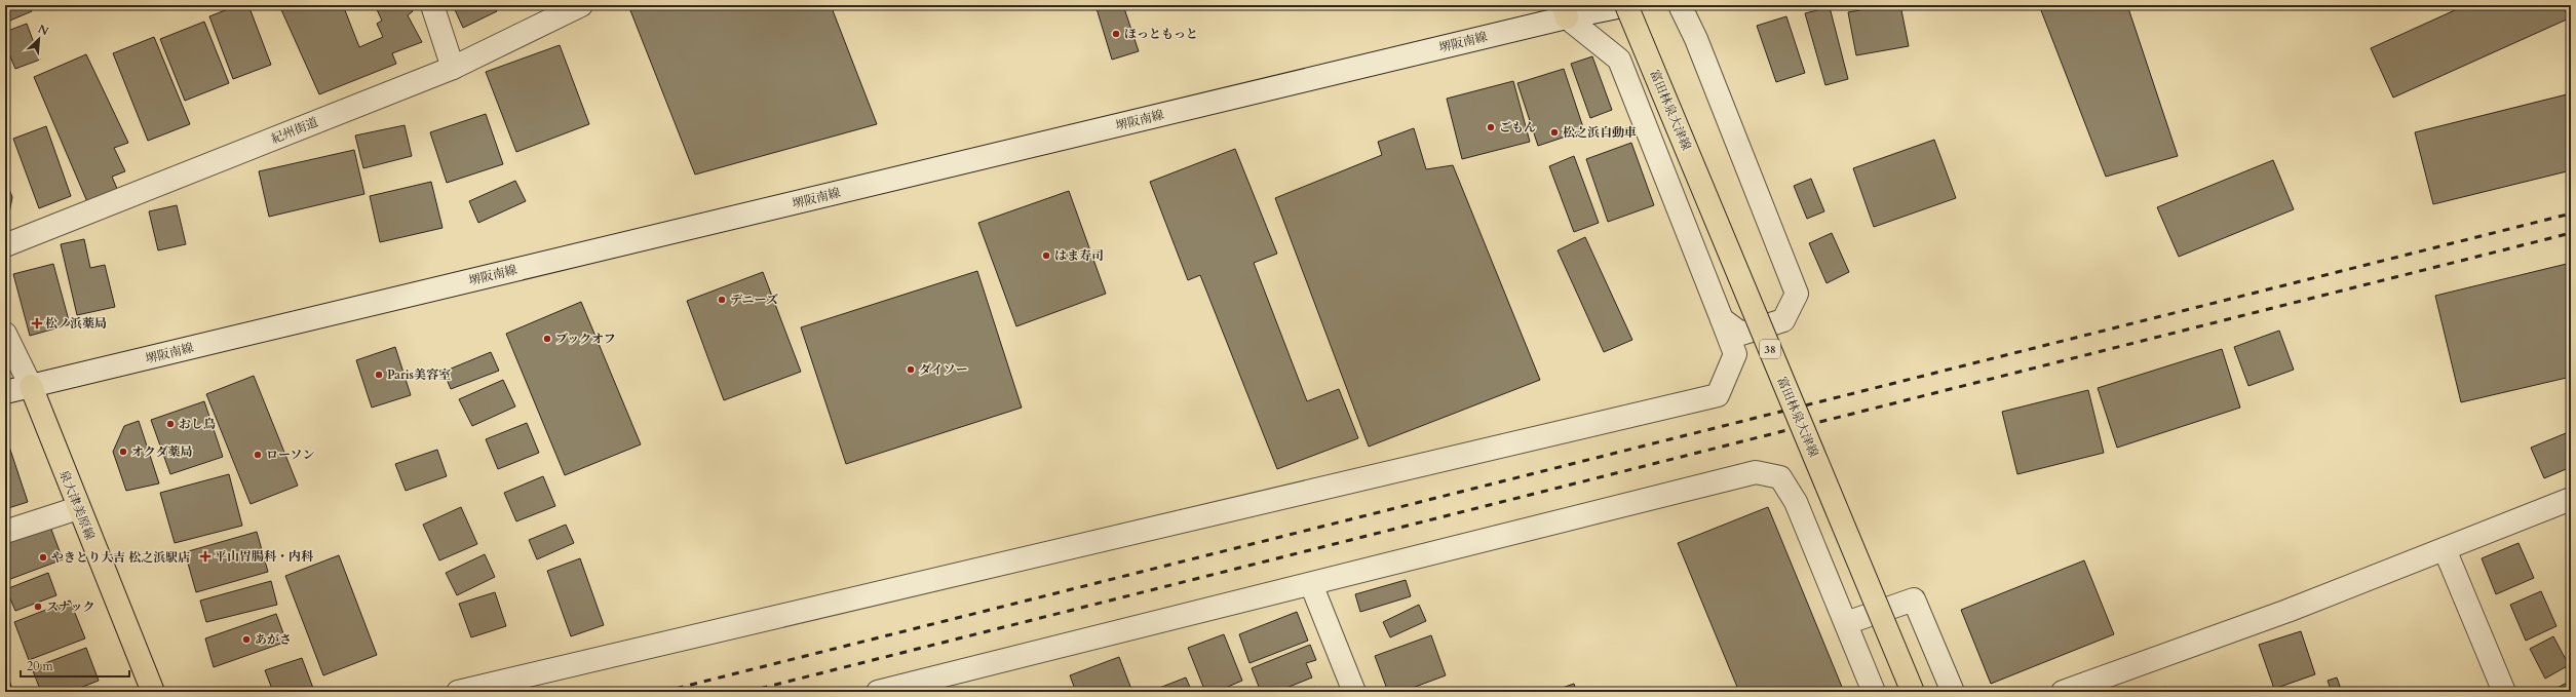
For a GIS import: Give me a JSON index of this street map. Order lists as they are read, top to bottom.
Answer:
{
  "streets": {
    "main road": ["富田林泉大津線", "38", "泉大津美原線"],
    "street": ["堺阪南線", "紀州街道"]
  },
  "crossings": [
    ["堺阪南線", "富田林泉大津線"],
    ["堺阪南線", "泉大津美原線"]
  ],
  "places": {
    "other": [
      "ほっともっと",
      "ごもん",
      "松之浜自動車",
      "はま寿司",
      "デニーズ",
      "ブックオフ",
      "ダイソー",
      "Paris美容室",
      "おし鳥",
      "オクダ薬局",
      "ローソン",
      "やきとり大吉 松之浜駅店",
      "スナック",
      "あがさ"
    ],
    "health": ["松ノ浜薬局", "平山胃腸科・内科"]
  },
  "scale_bar": "20 m",
  "north": "top right"
}
